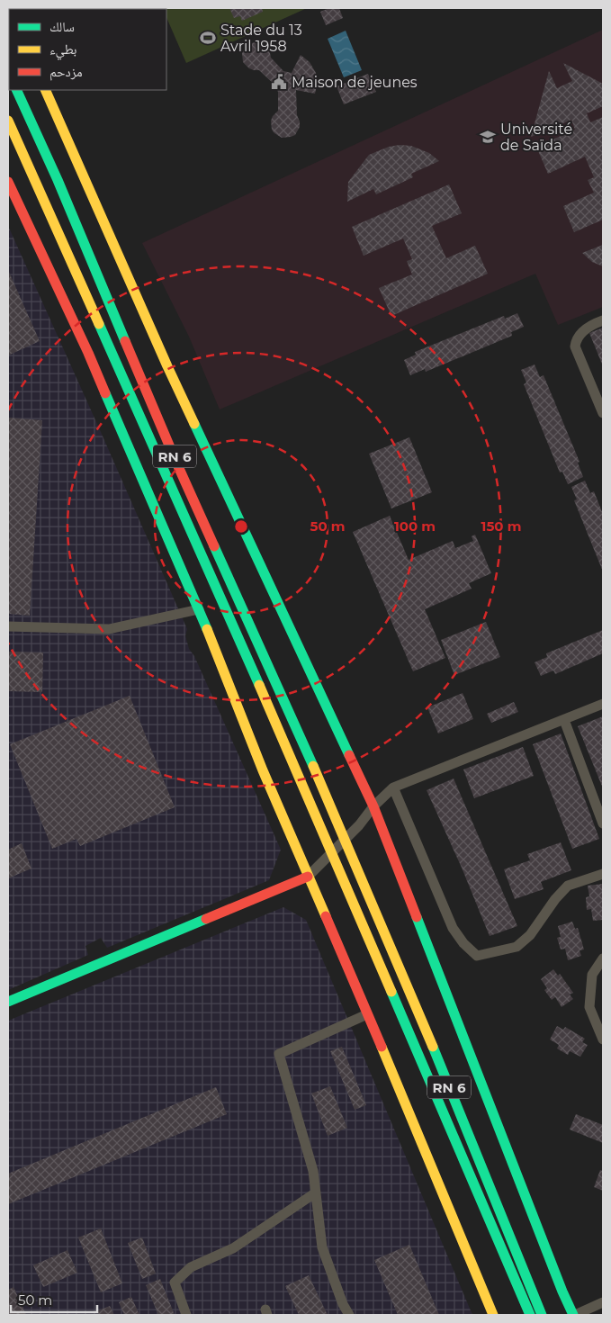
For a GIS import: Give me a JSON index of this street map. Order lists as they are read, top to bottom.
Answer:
{
  "streets": {
    "main road": ["RN 6"]
  },
  "places": {
    "sports": ["Stade du 13 Avril 1958"],
    "public building": ["Maison de jeunes"],
    "school or university": ["Université de Saïda"]
  },
  "legend": ["سالك", "بطيء", "مزدحم"],
  "scale_bar": "50 m",
  "rings": ["50 m", "100 m", "150 m"]
}
